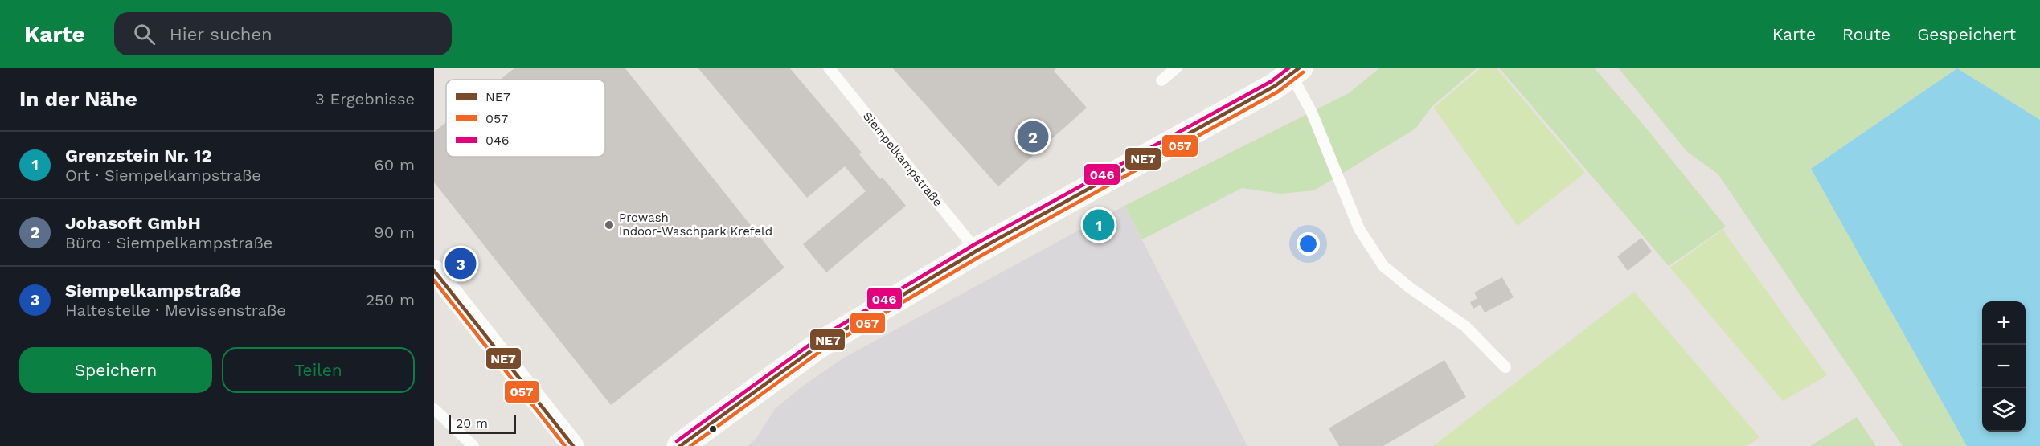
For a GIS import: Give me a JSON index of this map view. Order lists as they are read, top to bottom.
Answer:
{
  "streets": {
    "lane": ["Siempelkampstraße"]
  },
  "places": ["Prowash Indoor-Waschpark Krefeld"],
  "lines": ["transit line NE7", "transit line 046", "transit line 057"],
  "legend": ["NE7", "057", "046"],
  "scale_bar": "20 m",
  "page": {
    "header": "Karte",
    "search": "Hier suchen",
    "nav": ["Karte", "Route", "Gespeichert"],
    "heading": ["In der Nähe", "3 Ergebnisse"],
    "pins": ["2", "1", "3"],
    "list": [
      {
        "mark": "1",
        "name": "Grenzstein Nr. 12",
        "note": "Ort · Siempelkampstraße",
        "value": "60 m"
      },
      {
        "mark": "2",
        "name": "Jobasoft GmbH",
        "note": "Büro · Siempelkampstraße",
        "value": "90 m"
      },
      {
        "mark": "3",
        "name": "Siempelkampstraße",
        "note": "Haltestelle · Mevissenstraße",
        "value": "250 m"
      }
    ],
    "map_buttons": ["+", "−"],
    "buttons": ["Speichern", "Teilen"],
    "scale": "20 m"
  }
}
